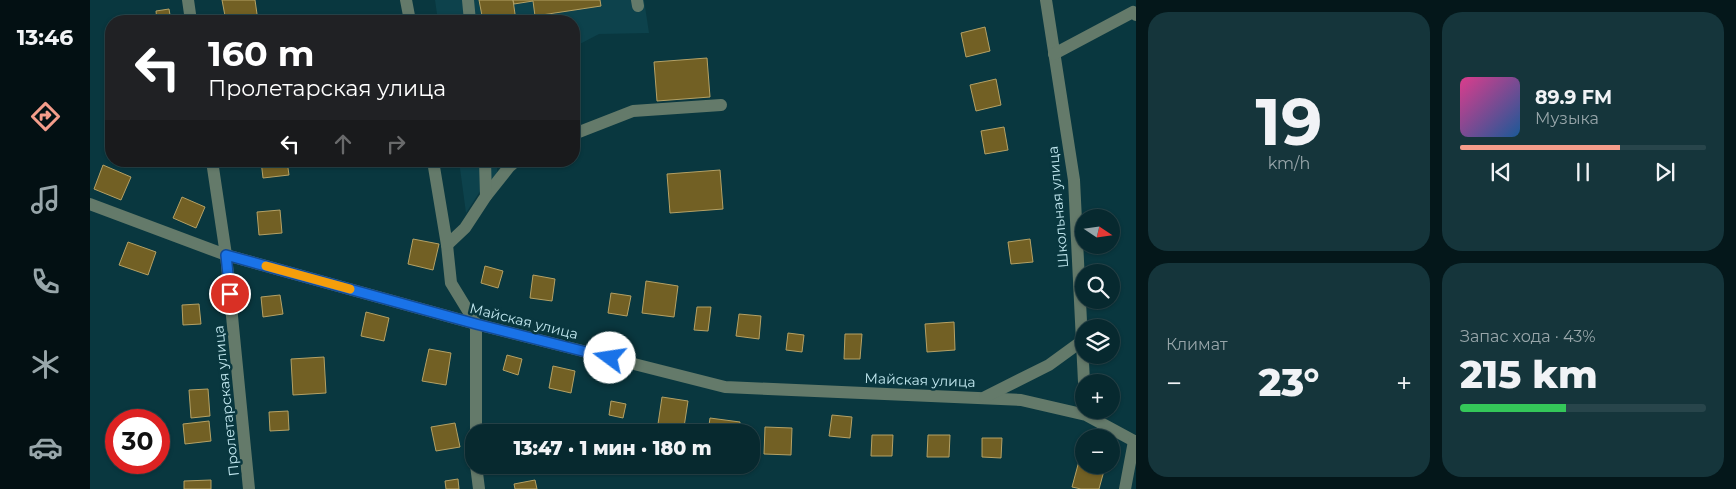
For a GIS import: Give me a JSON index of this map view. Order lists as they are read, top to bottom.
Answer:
{
  "streets": {
    "street": ["Школьная улица", "Майская улица", "Пролетарская улица"]
  },
  "crossings": [
    ["Майская улица", "Пролетарская улица"]
  ],
  "north": "right",
  "page": {
    "tabs": "13:46",
    "tile": [
      ["19", "km/h"],
      "Климат",
      ["Запас хода · 43%", "215 km"]
    ],
    "turn": ["160 m", "Пролетарская улица"],
    "song": ["89.9 FM", "Музыка"],
    "map_buttons": ["+", "−"],
    "heat": ["−", "23°", "+"],
    "limit": "30",
    "trip": "13:47 · 1 мин · 180 m"
  }
}
